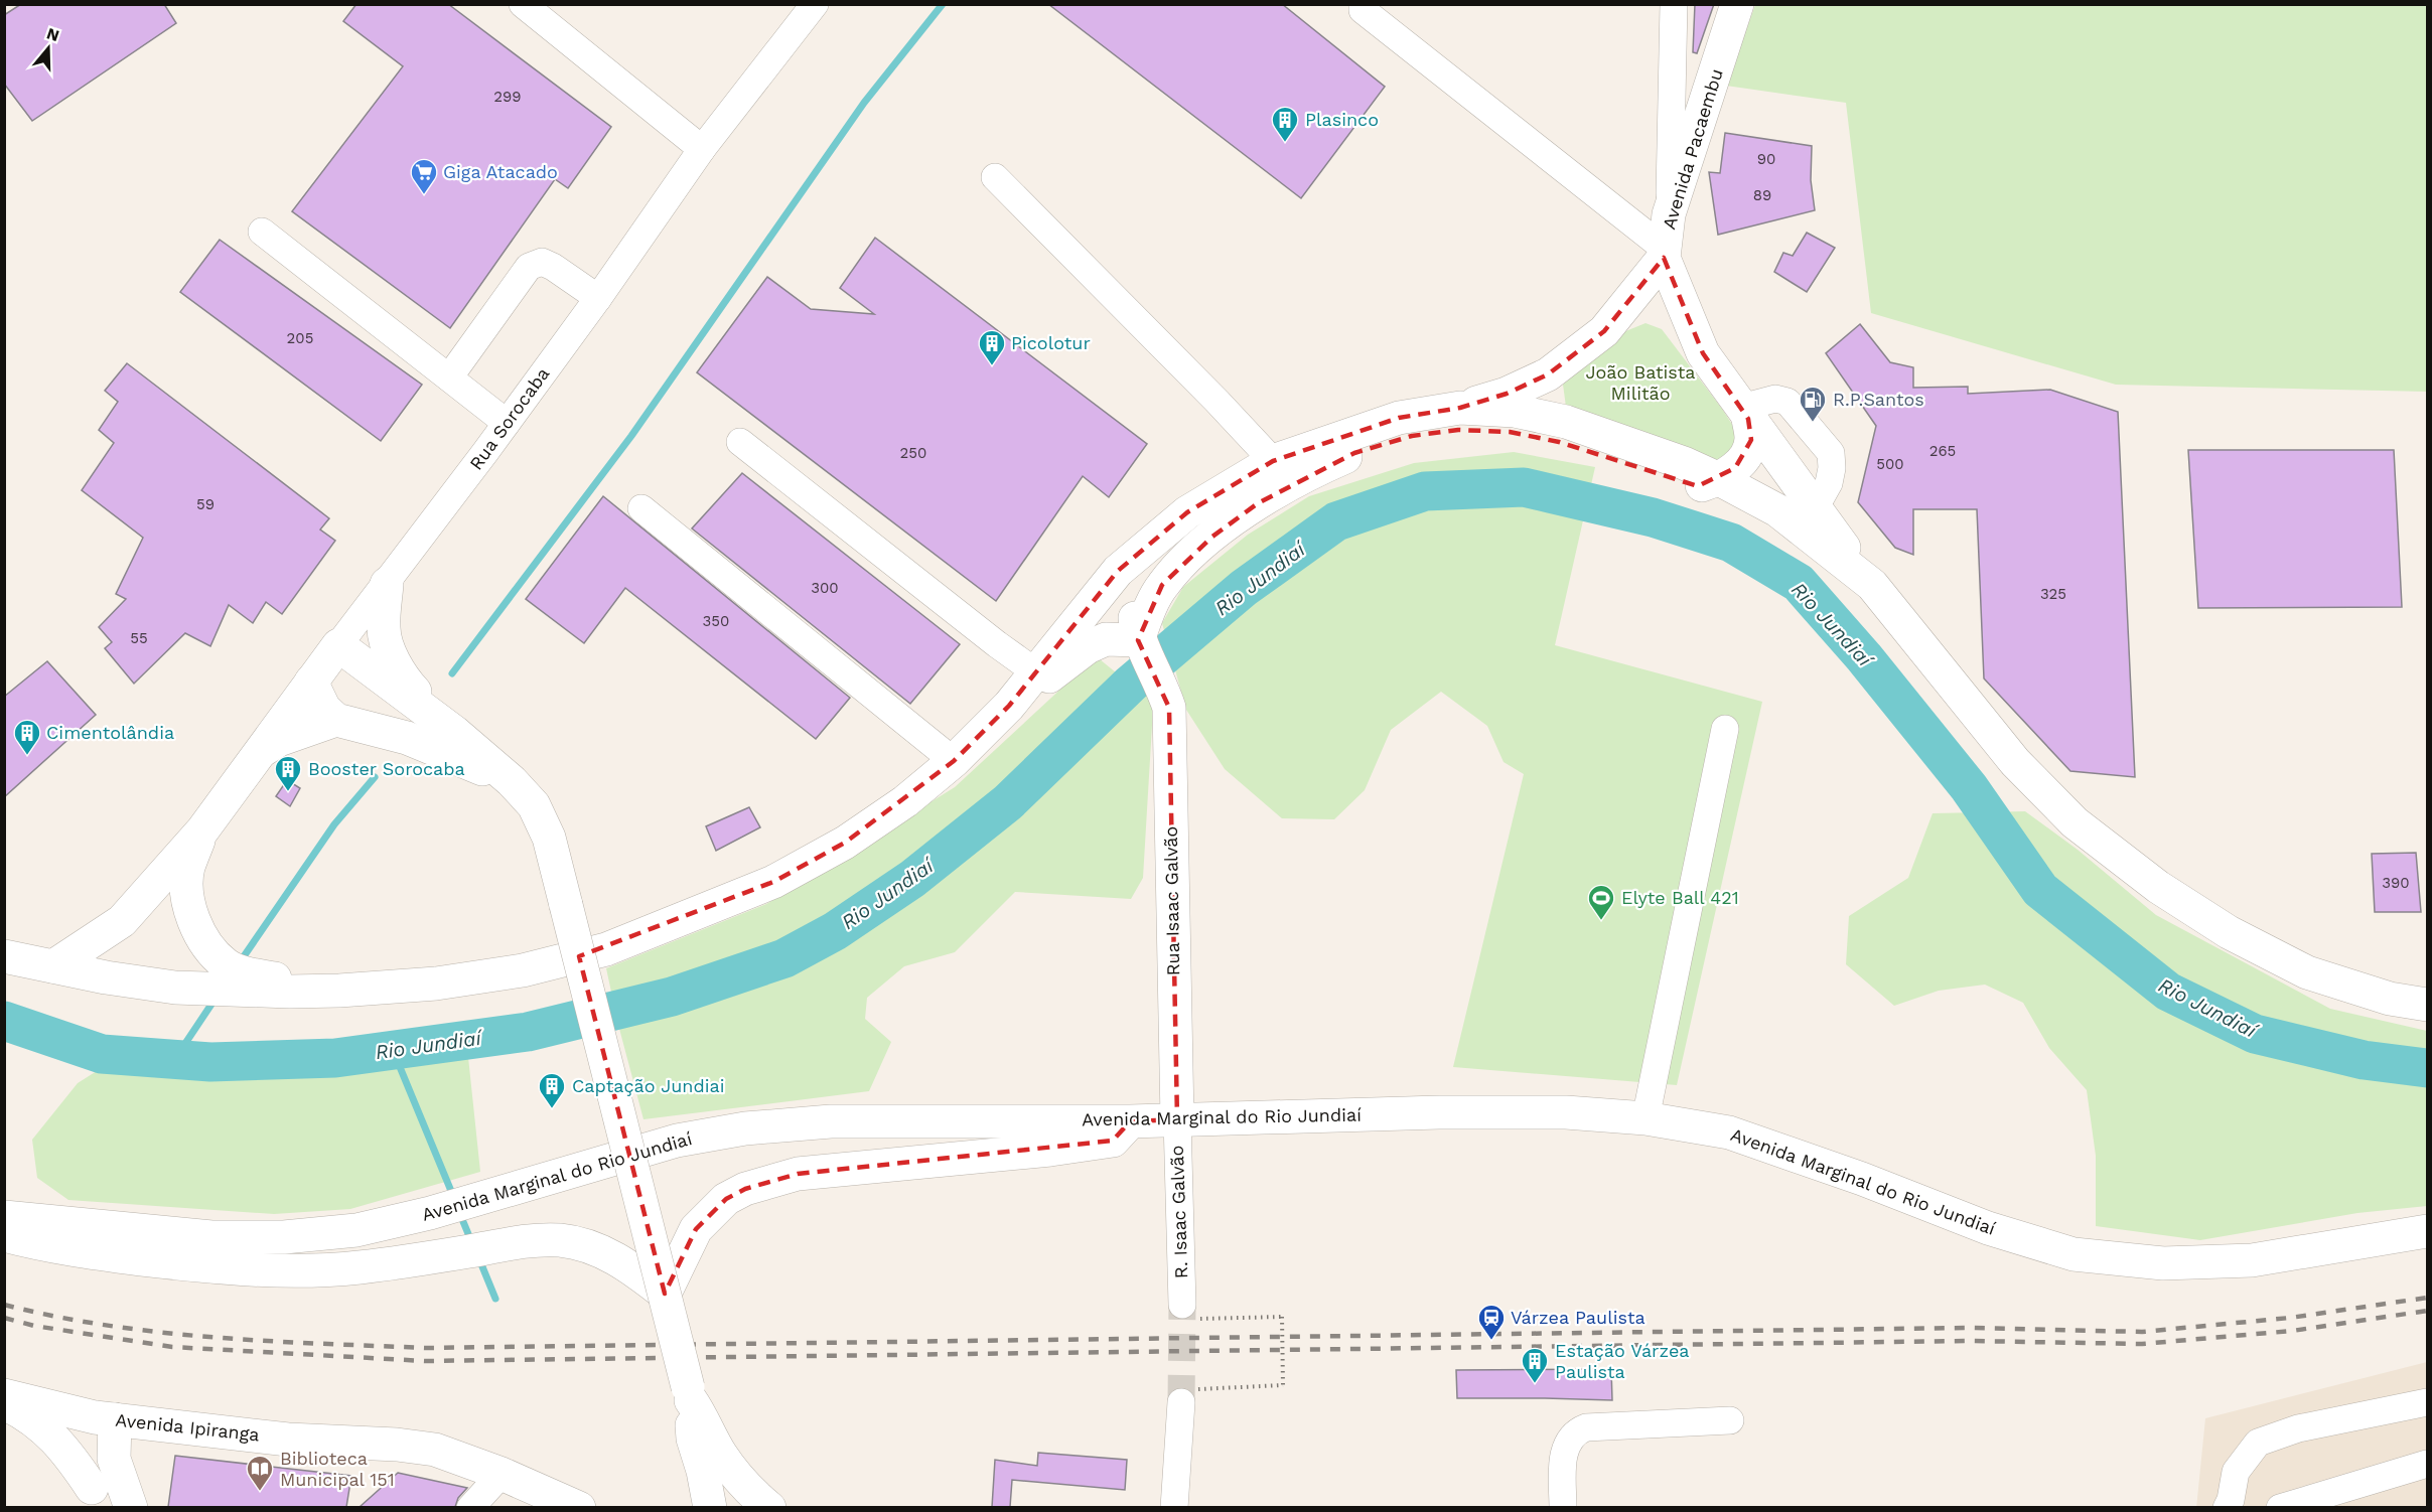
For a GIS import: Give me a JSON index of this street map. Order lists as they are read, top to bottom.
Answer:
{
  "streets": {
    "main road": [
      "Avenida Pacaembu",
      "Rua Sorocaba",
      "Rua Isaac Galvão",
      "Avenida Marginal do Rio Jundiaí",
      "Avenida Ipiranga"
    ],
    "street": ["R. Isaac Galvão"]
  },
  "crossings": [
    ["Rua Isaac Galvão", "Avenida Marginal do Rio Jundiaí"],
    ["Rua Isaac Galvão", "R. Isaac Galvão"],
    ["Avenida Marginal do Rio Jundiaí", "R. Isaac Galvão"]
  ],
  "water": ["Rio Jundiaí"],
  "parks": ["João Batista Militão"],
  "places": {
    "building": [
      "Plasinco",
      "Picolotur",
      "Cimentolândia",
      "Booster Sorocaba",
      "Captação Jundiai",
      "Estação Várzea Paulista"
    ],
    "supermarket": ["Giga Atacado"],
    "fuel station": ["R.P.Santos"],
    "sports": ["Elyte Ball 421"],
    "station": ["Várzea Paulista"],
    "library": ["Biblioteca Municipal 151"]
  },
  "house_numbers": [
    "299",
    "90",
    "89",
    "205",
    "265",
    "250",
    "500",
    "59",
    "300",
    "325",
    "350",
    "55",
    "390"
  ],
  "north": "top"
}
